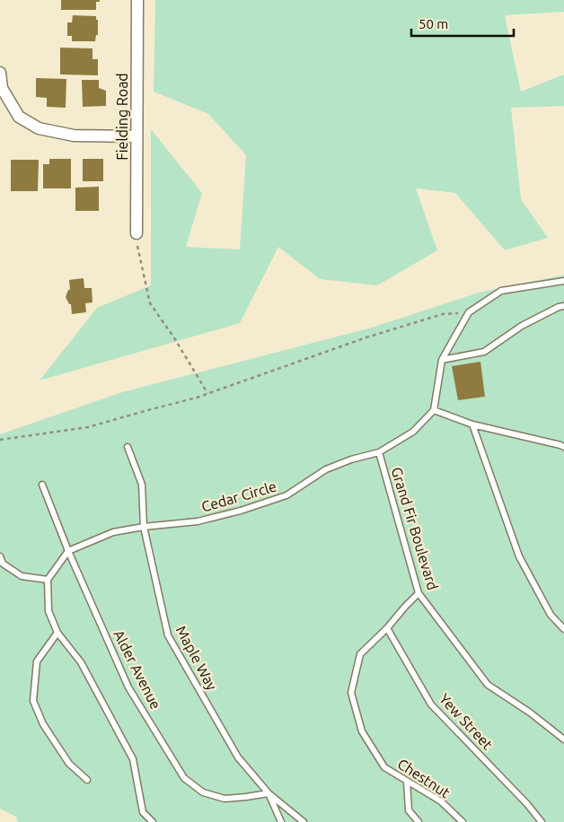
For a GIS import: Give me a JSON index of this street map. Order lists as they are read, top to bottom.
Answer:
{
  "streets": {
    "street": ["Fielding Road"],
    "lane": [
      "Cedar Circle",
      "Grand Fir Boulevard",
      "Maple Way",
      "Alder Avenue",
      "Yew Street",
      "Chestnut"
    ]
  },
  "crossings": [
    ["Cedar Circle", "Grand Fir Boulevard"],
    ["Cedar Circle", "Maple Way"],
    ["Cedar Circle", "Alder Avenue"],
    ["Grand Fir Boulevard", "Chestnut"],
    ["Maple Way", "Alder Avenue"],
    ["Yew Street", "Chestnut"]
  ],
  "scale_bar": "50 m"
}
